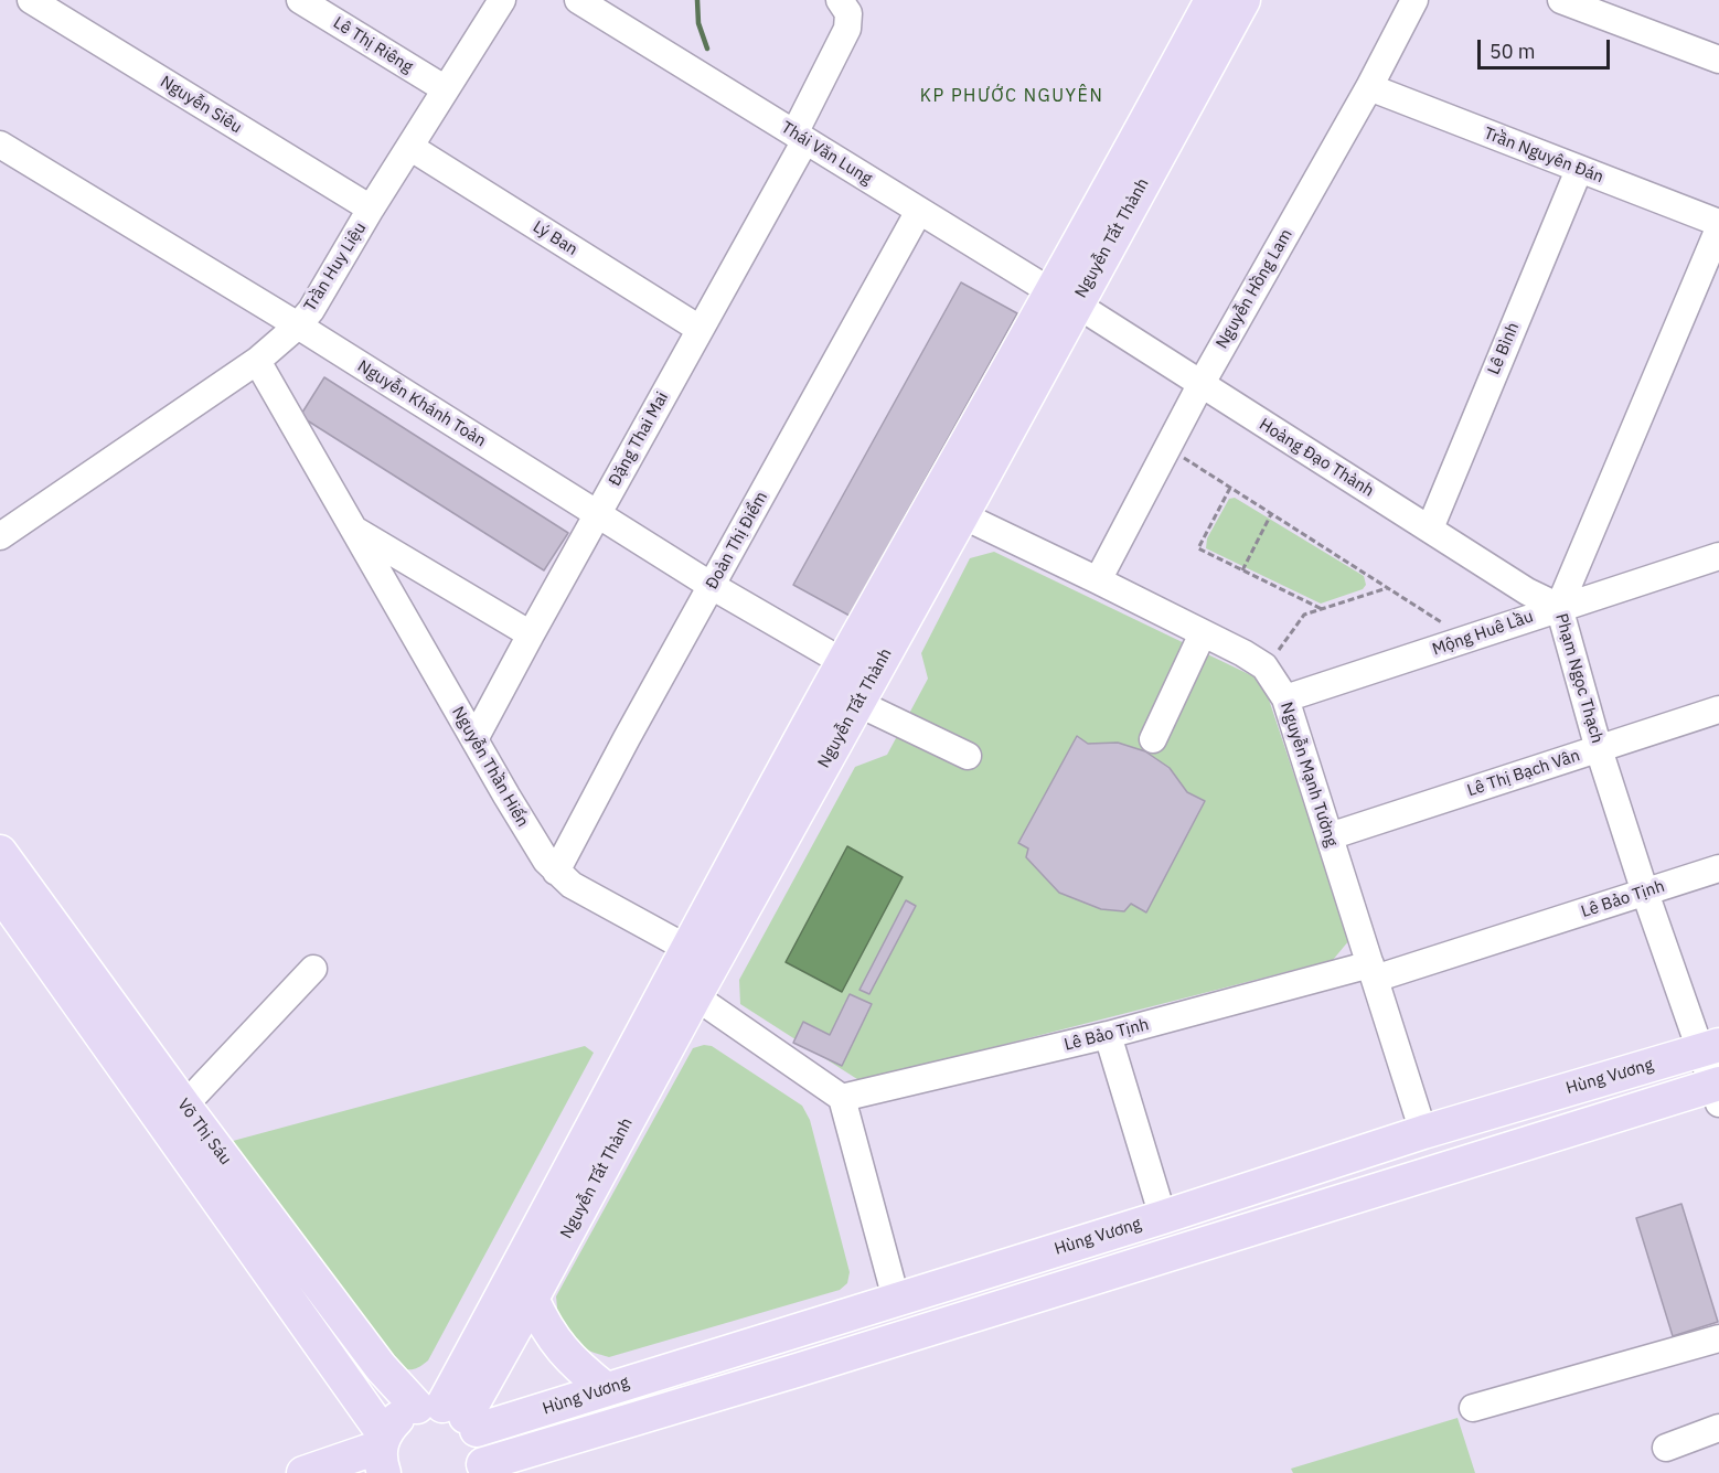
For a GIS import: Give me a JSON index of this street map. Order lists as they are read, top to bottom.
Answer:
{
  "streets": {
    "main road": ["Nguyễn Tất Thành", "Hùng Vương", "Võ Thị Sáu"],
    "street": [
      "Lê Thị Riêng",
      "Nguyễn Siêu",
      "Thái Văn Lung",
      "Trần Nguyên Đán",
      "Lý Ban",
      "Trần Huy Liệu",
      "Nguyễn Hồng Lam",
      "Lê Bình",
      "Nguyễn Khánh Toàn",
      "Đặng Thai Mai",
      "Hoàng Đạo Thành",
      "Đoàn Thị Điểm",
      "Mộng Huê Lầu",
      "Phạm Ngọc Thạch",
      "Nguyễn Thần Hiến",
      "Lê Thị Bạch Vân",
      "Nguyễn Mạnh Tường",
      "Lê Bảo Tịnh"
    ]
  },
  "crossings": [
    ["Lê Thị Riêng", "Trần Huy Liệu"],
    ["Nguyễn Siêu", "Trần Huy Liệu"],
    ["Thái Văn Lung", "Nguyễn Tất Thành"],
    ["Thái Văn Lung", "Đặng Thai Mai"],
    ["Thái Văn Lung", "Hoàng Đạo Thành"],
    ["Thái Văn Lung", "Đoàn Thị Điểm"],
    ["Trần Nguyên Đán", "Nguyễn Hồng Lam"],
    ["Trần Nguyên Đán", "Lê Bình"],
    ["Trần Nguyên Đán", "Phạm Ngọc Thạch"],
    ["Lý Ban", "Trần Huy Liệu"],
    ["Lý Ban", "Đặng Thai Mai"],
    ["Nguyễn Tất Thành", "Nguyễn Khánh Toàn"],
    ["Nguyễn Tất Thành", "Hoàng Đạo Thành"],
    ["Nguyễn Tất Thành", "Nguyễn Thần Hiến"],
    ["Nguyễn Tất Thành", "Nguyễn Mạnh Tường"],
    ["Nguyễn Tất Thành", "Hùng Vương"],
    ["Nguyễn Tất Thành", "Võ Thị Sáu"],
    ["Trần Huy Liệu", "Nguyễn Khánh Toàn"],
    ["Trần Huy Liệu", "Nguyễn Thần Hiến"],
    ["Nguyễn Hồng Lam", "Hoàng Đạo Thành"],
    ["Nguyễn Hồng Lam", "Nguyễn Mạnh Tường"],
    ["Lê Bình", "Hoàng Đạo Thành"],
    ["Nguyễn Khánh Toàn", "Đặng Thai Mai"],
    ["Nguyễn Khánh Toàn", "Đoàn Thị Điểm"],
    ["Đặng Thai Mai", "Nguyễn Thần Hiến"],
    ["Hoàng Đạo Thành", "Mộng Huê Lầu"],
    ["Hoàng Đạo Thành", "Phạm Ngọc Thạch"],
    ["Đoàn Thị Điểm", "Nguyễn Thần Hiến"],
    ["Mộng Huê Lầu", "Phạm Ngọc Thạch"],
    ["Mộng Huê Lầu", "Nguyễn Mạnh Tường"],
    ["Phạm Ngọc Thạch", "Lê Thị Bạch Vân"],
    ["Phạm Ngọc Thạch", "Lê Bảo Tịnh"],
    ["Phạm Ngọc Thạch", "Hùng Vương"],
    ["Lê Thị Bạch Vân", "Nguyễn Mạnh Tường"],
    ["Nguyễn Mạnh Tường", "Lê Bảo Tịnh"],
    ["Nguyễn Mạnh Tường", "Hùng Vương"],
    ["Hùng Vương", "Võ Thị Sáu"]
  ],
  "districts": ["KP PHƯỚC NGUYÊN"],
  "scale_bar": "50 m"
}
